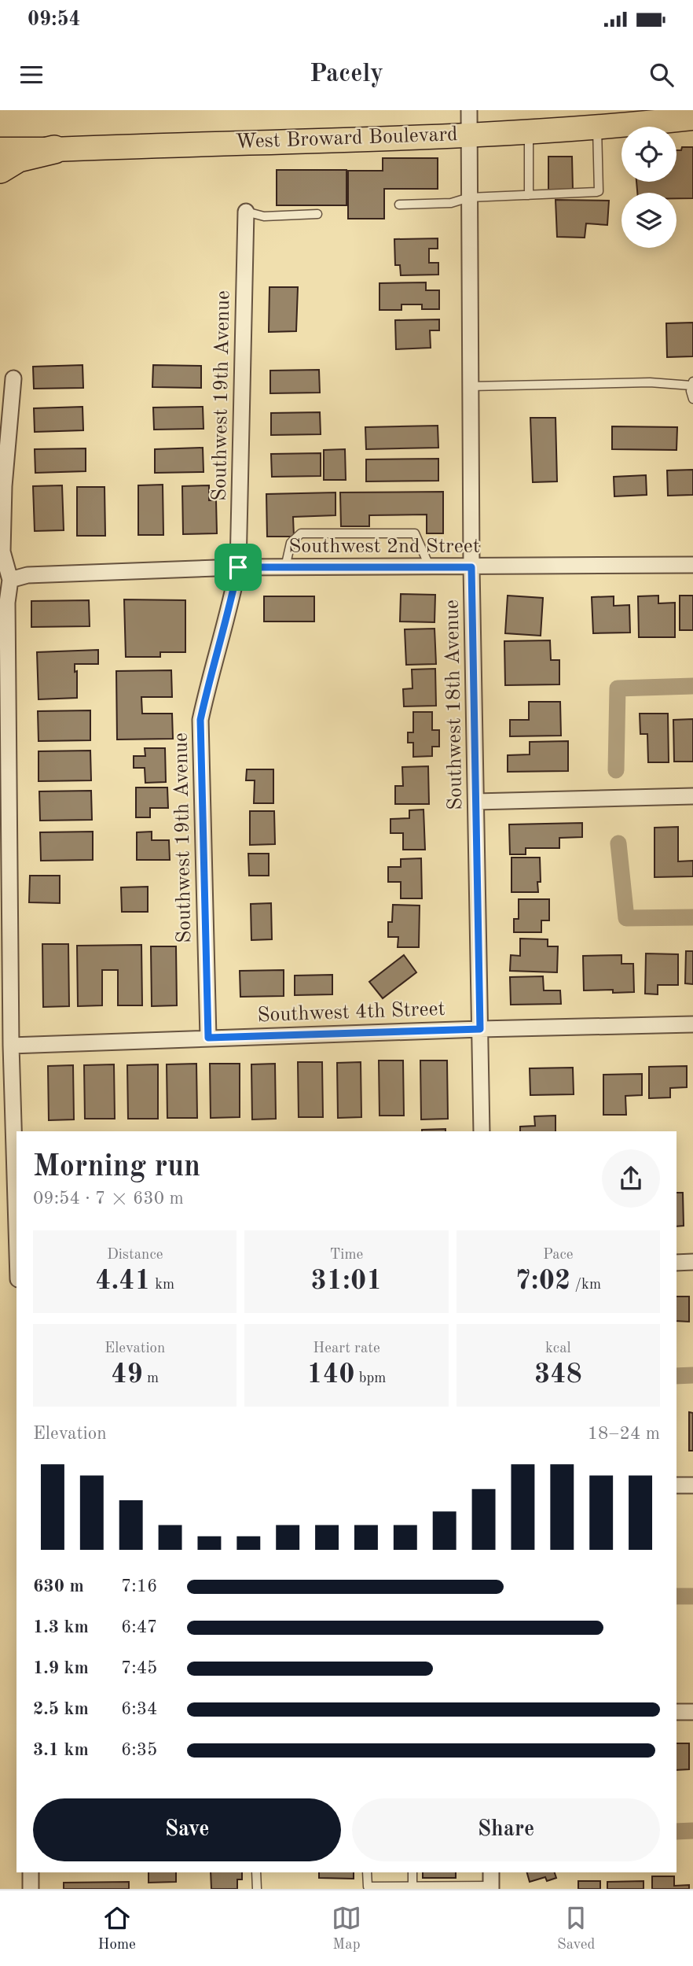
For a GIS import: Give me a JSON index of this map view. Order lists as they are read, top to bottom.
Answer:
{
  "streets": {
    "main road": ["West Broward Boulevard"],
    "street": [
      "Southwest 19th Avenue",
      "Southwest 2nd Street",
      "Southwest 18th Avenue",
      "Southwest 4th Street"
    ]
  },
  "crossings": [
    ["West Broward Boulevard", "Southwest 18th Avenue"],
    ["Southwest 19th Avenue", "Southwest 2nd Street"],
    ["Southwest 19th Avenue", "Southwest 4th Street"],
    ["Southwest 2nd Street", "Southwest 18th Avenue"],
    ["Southwest 18th Avenue", "Southwest 4th Street"]
  ],
  "page": {
    "status": "09:54",
    "header": "Pacely",
    "heading": ["Morning run", "09:54 · 7 × 630 m"],
    "stats": [
      ["Distance", "4.41 km"],
      ["Time", "31:01"],
      ["Pace", "7:02 /km"],
      ["Elevation", "49 m"],
      ["Heart rate", "140 bpm"],
      ["kcal", "348"]
    ],
    "chart": ["Elevation", "18–24 m"],
    "list": [
      {
        "name": "630 m",
        "note": "7:16"
      },
      {
        "name": "1.3 km",
        "note": "6:47"
      },
      {
        "name": "1.9 km",
        "note": "7:45"
      },
      {
        "name": "2.5 km",
        "note": "6:34"
      },
      {
        "name": "3.1 km",
        "note": "6:35"
      }
    ],
    "buttons": ["Save", "Share"],
    "tabs": ["Home", "Map", "Saved"]
  }
}
